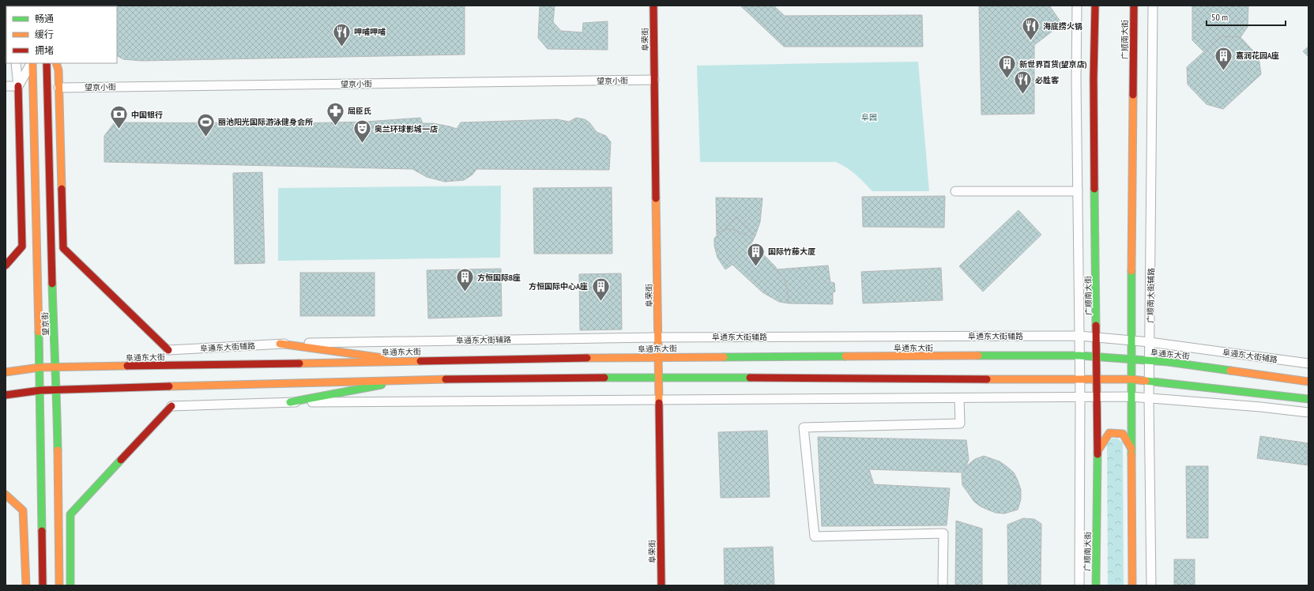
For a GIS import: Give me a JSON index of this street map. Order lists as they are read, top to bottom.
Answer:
{
  "streets": {
    "main road": [
      "阜荣街",
      "广顺南大街",
      "望京街",
      "阜通东大街"
    ],
    "street": ["望京小街", "广顺南大街辅路", "阜通东大街辅路"]
  },
  "crossings": [
    ["阜荣街", "望京小街"],
    ["阜荣街", "阜通东大街辅路"],
    ["阜荣街", "阜通东大街"],
    ["广顺南大街", "阜通东大街辅路"],
    ["广顺南大街", "阜通东大街"],
    ["广顺南大街辅路", "阜通东大街辅路"],
    ["广顺南大街辅路", "阜通东大街"],
    ["望京街", "阜通东大街"]
  ],
  "parks": ["阜园"],
  "places": {
    "restaurant": ["海底捞火锅", "呷哺呷哺", "必胜客"],
    "building": [
      "嘉润花园A座",
      "新世界百货(望京店)",
      "国际竹藤大厦",
      "方恒国际B座",
      "方恒国际中心A座"
    ],
    "pharmacy": ["屈臣氏"],
    "bank": ["中国银行"],
    "sports": ["丽池阳光国际游泳健身会所"],
    "theatre": ["奥兰环球影城一店"]
  },
  "legend": ["畅通", "缓行", "拥堵"],
  "scale_bar": "50 m"
}
